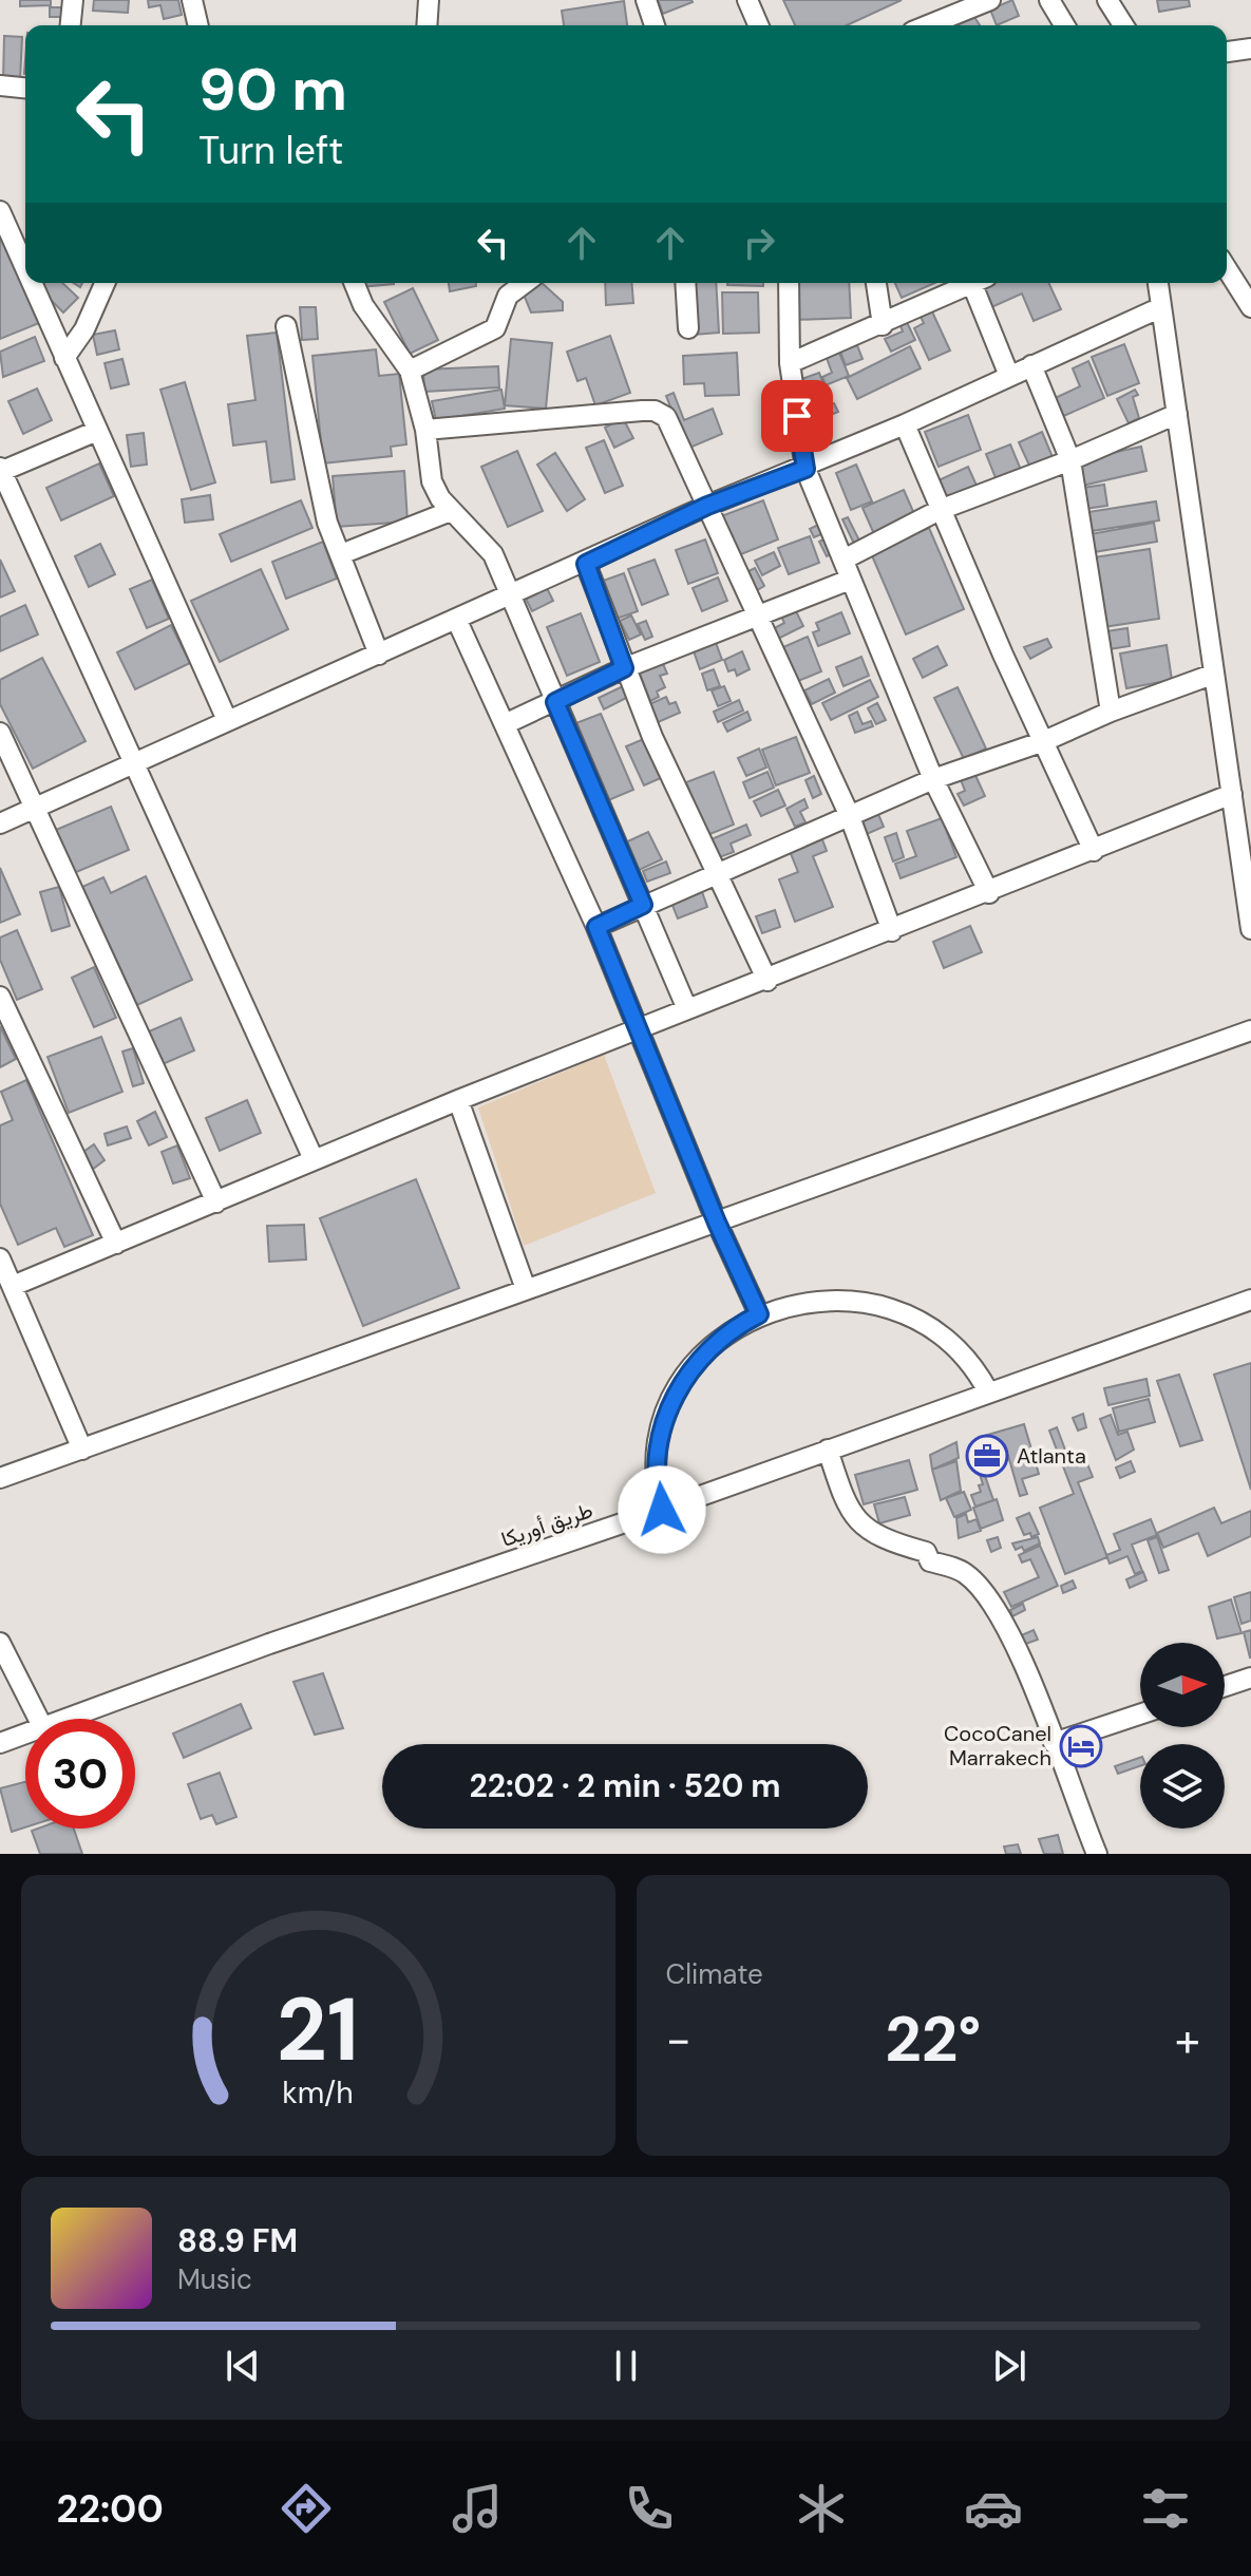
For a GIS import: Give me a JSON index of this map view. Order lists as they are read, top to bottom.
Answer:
{
  "streets": {
    "street": ["طريق أوريكا"]
  },
  "places": {
    "office": ["Atlanta"],
    "hotel": ["CocoCanel Marrakech"]
  },
  "north": "right",
  "page": {
    "turn": ["90 m", "Turn left"],
    "limit": "30",
    "trip": "22:02 · 2 min · 520 m",
    "tile": "Climate",
    "heat": ["−", "22°", "+"],
    "song": ["88.9 FM", "Music"],
    "tabs": "22:00",
    "gauge": ["21", "km/h"]
  }
}
